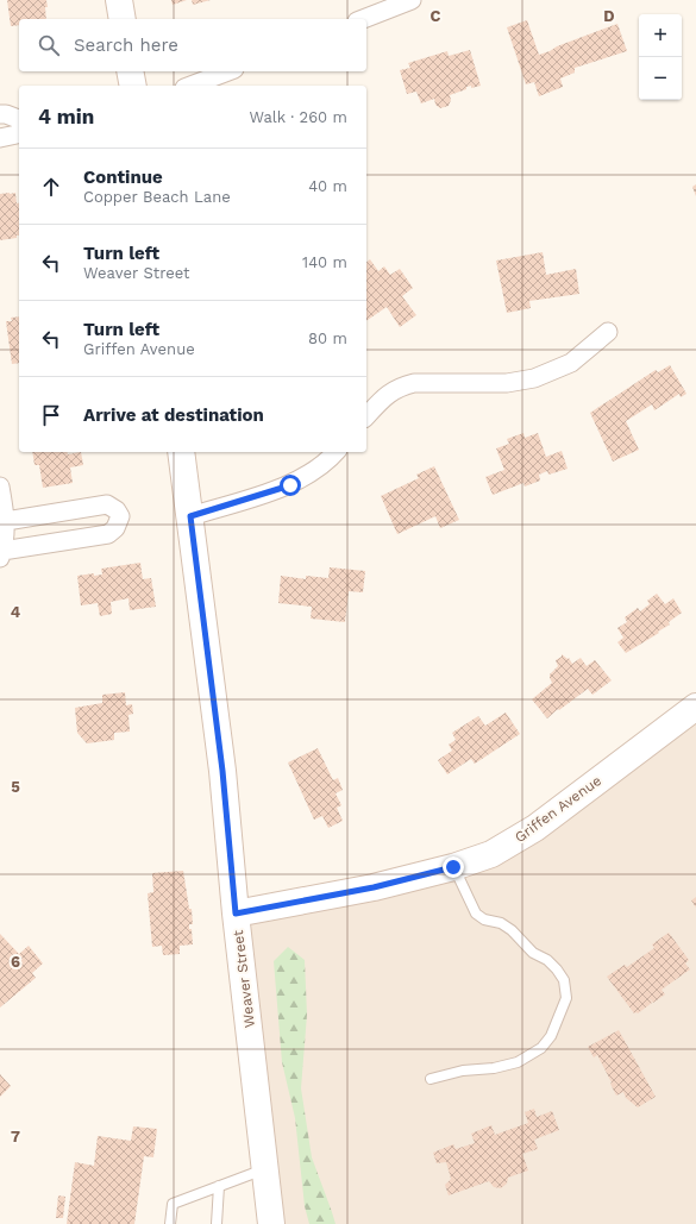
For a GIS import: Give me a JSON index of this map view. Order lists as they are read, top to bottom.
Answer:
{
  "streets": {
    "main road": ["Griffen Avenue", "Weaver Street"]
  },
  "crossings": [
    ["Griffen Avenue", "Weaver Street"]
  ],
  "page": {
    "map_buttons": ["+", "−"],
    "search": "Search here",
    "heading": ["4 min", "Walk · 260 m"],
    "list": [
      ["Continue", "Copper Beach Lane", "40 m"],
      ["Turn left", "Weaver Street", "140 m"],
      ["Turn left", "Griffen Avenue", "80 m"],
      "Arrive at destination"
    ]
  },
  "grid": {
    "columns": ["C", "D"],
    "rows": [
      "4",
      "5",
      "6",
      "7"
    ]
  }
}
